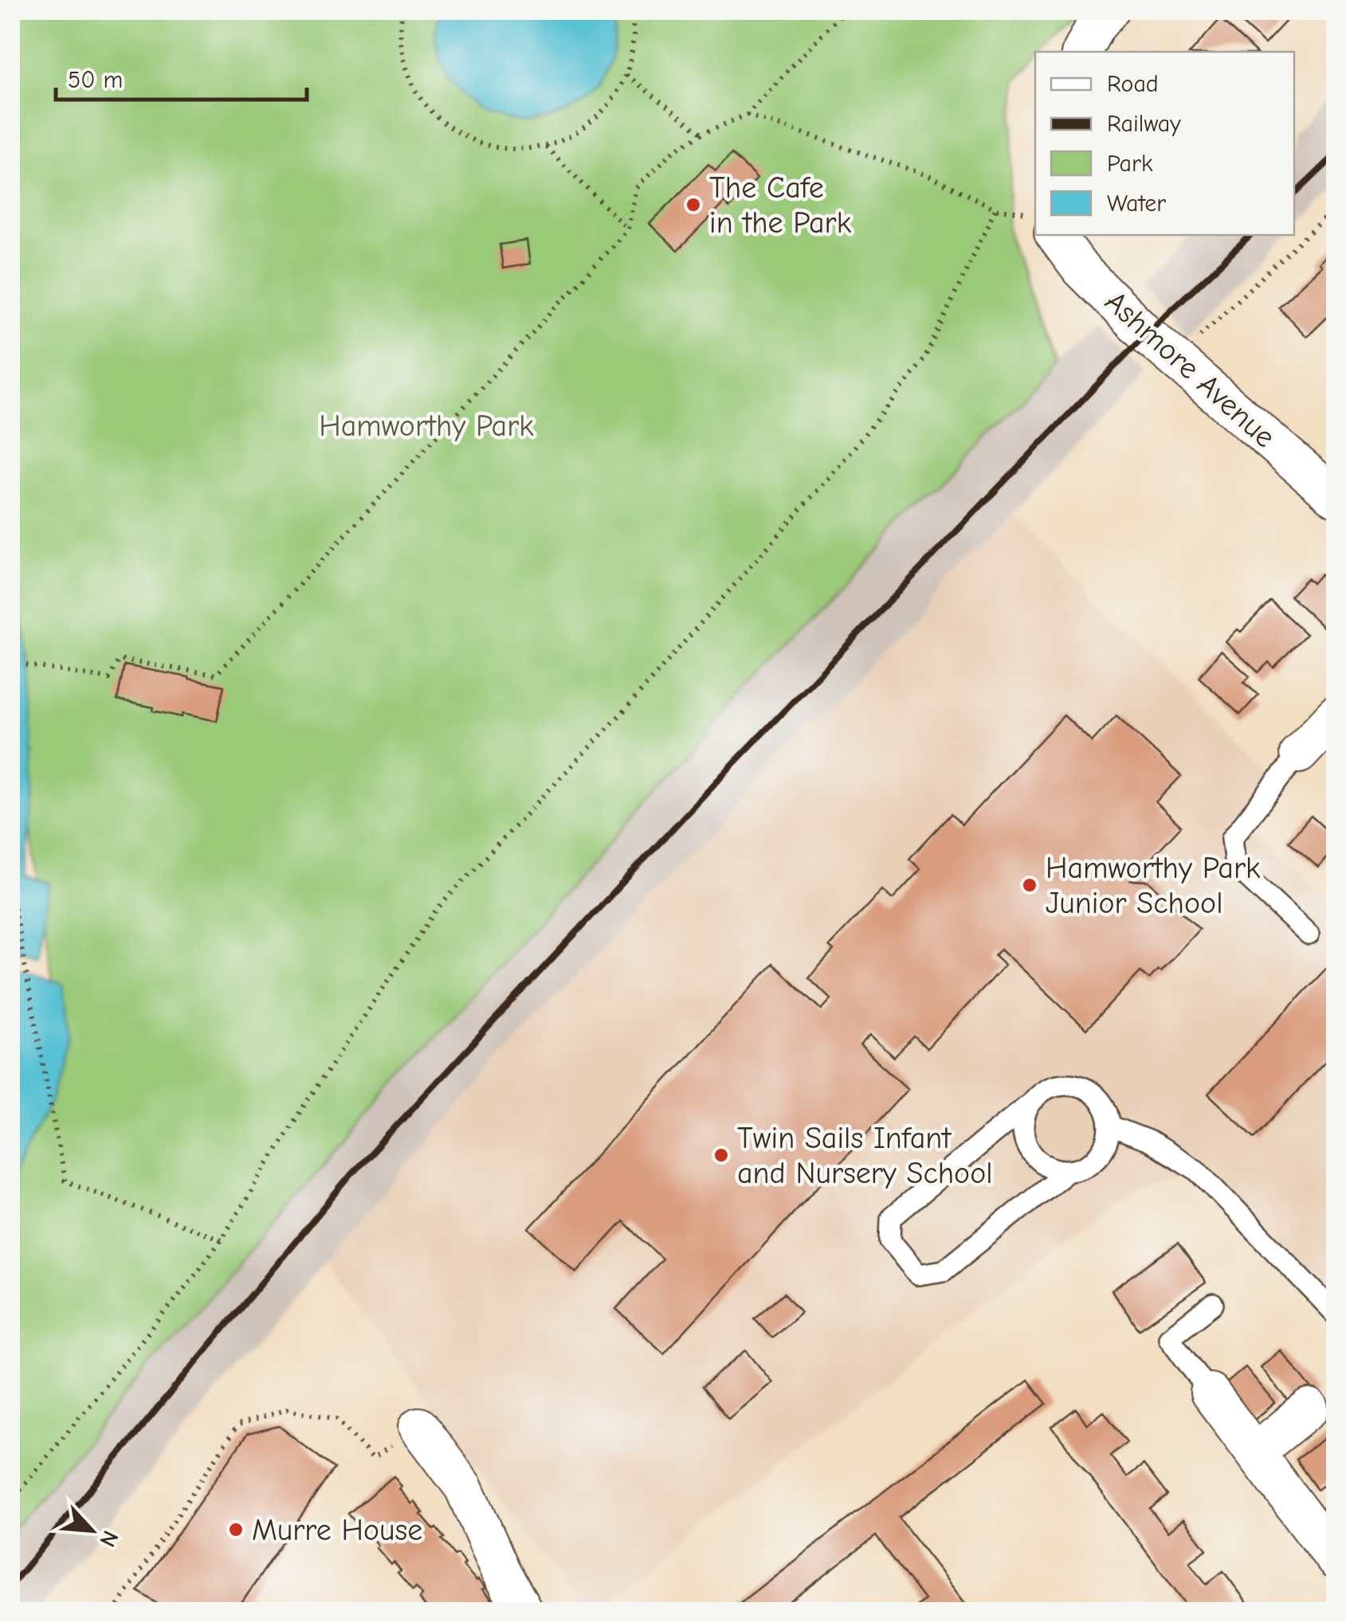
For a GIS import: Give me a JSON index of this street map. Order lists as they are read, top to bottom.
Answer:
{
  "streets": {
    "street": ["Ashmore Avenue"]
  },
  "parks": ["Hamworthy Park"],
  "places": [
    "The Cafe in the Park",
    "Hamworthy Park Junior School",
    "Twin Sails Infant and Nursery School",
    "Murre House"
  ],
  "legend": [
    "Road",
    "Railway",
    "Park",
    "Water"
  ],
  "scale_bar": "50 m",
  "north": "bottom right"
}
